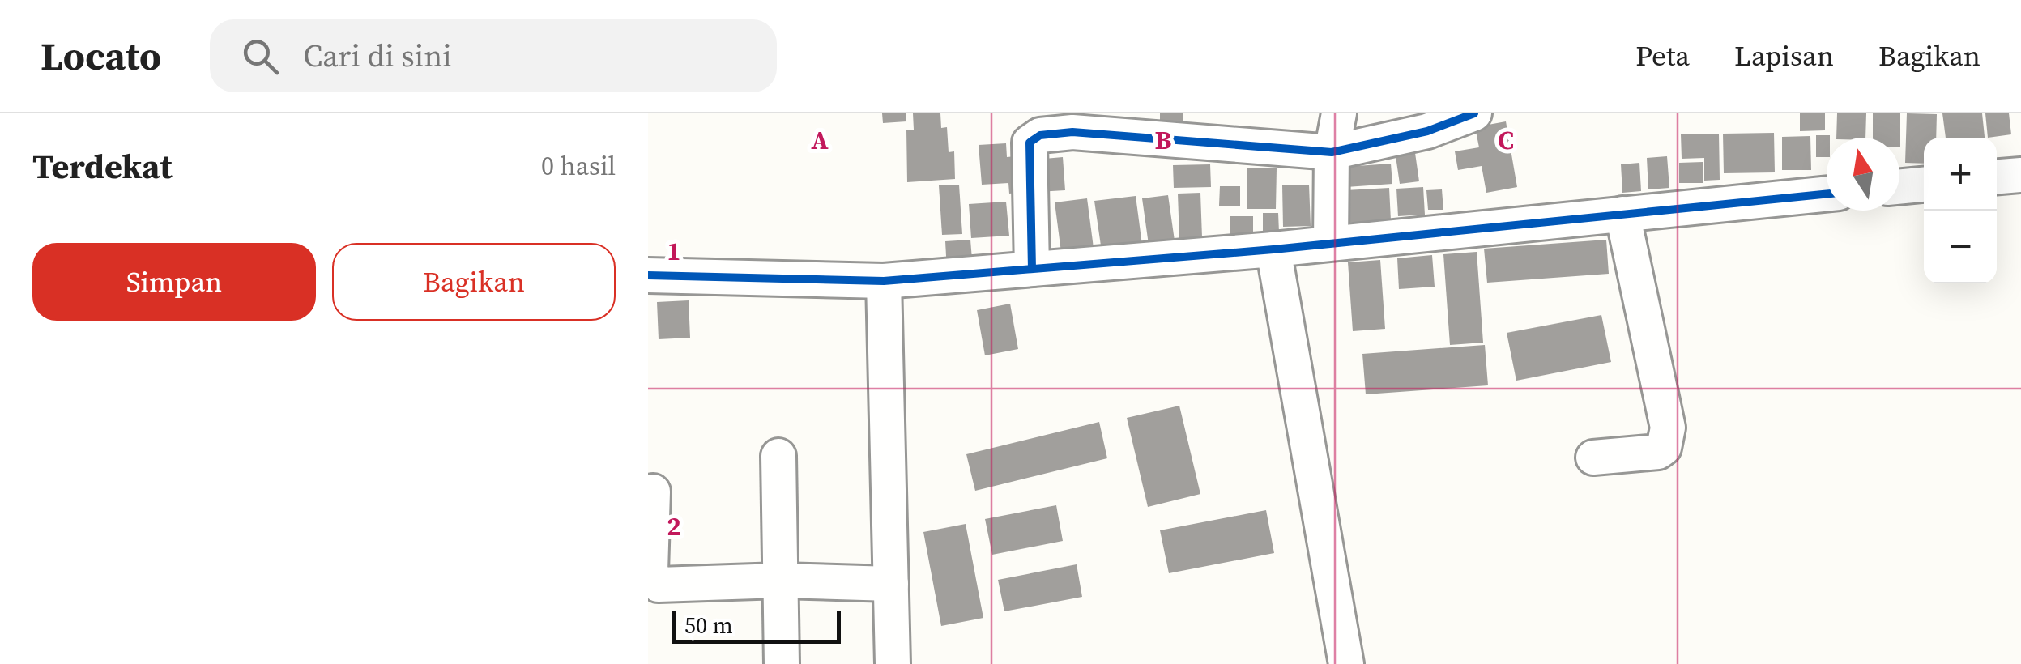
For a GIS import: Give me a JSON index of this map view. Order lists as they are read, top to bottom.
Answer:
{
  "scale_bar": "50 m",
  "north": "top",
  "page": {
    "header": "Locato",
    "search": "Cari di sini",
    "nav": ["Peta", "Lapisan", "Bagikan"],
    "heading": ["Terdekat", "0 hasil"],
    "map_buttons": ["+", "−"],
    "buttons": ["Simpan", "Bagikan"],
    "scale": "50 m"
  },
  "grid": {
    "columns": ["A", "B", "C"],
    "rows": ["1", "2"]
  }
}
